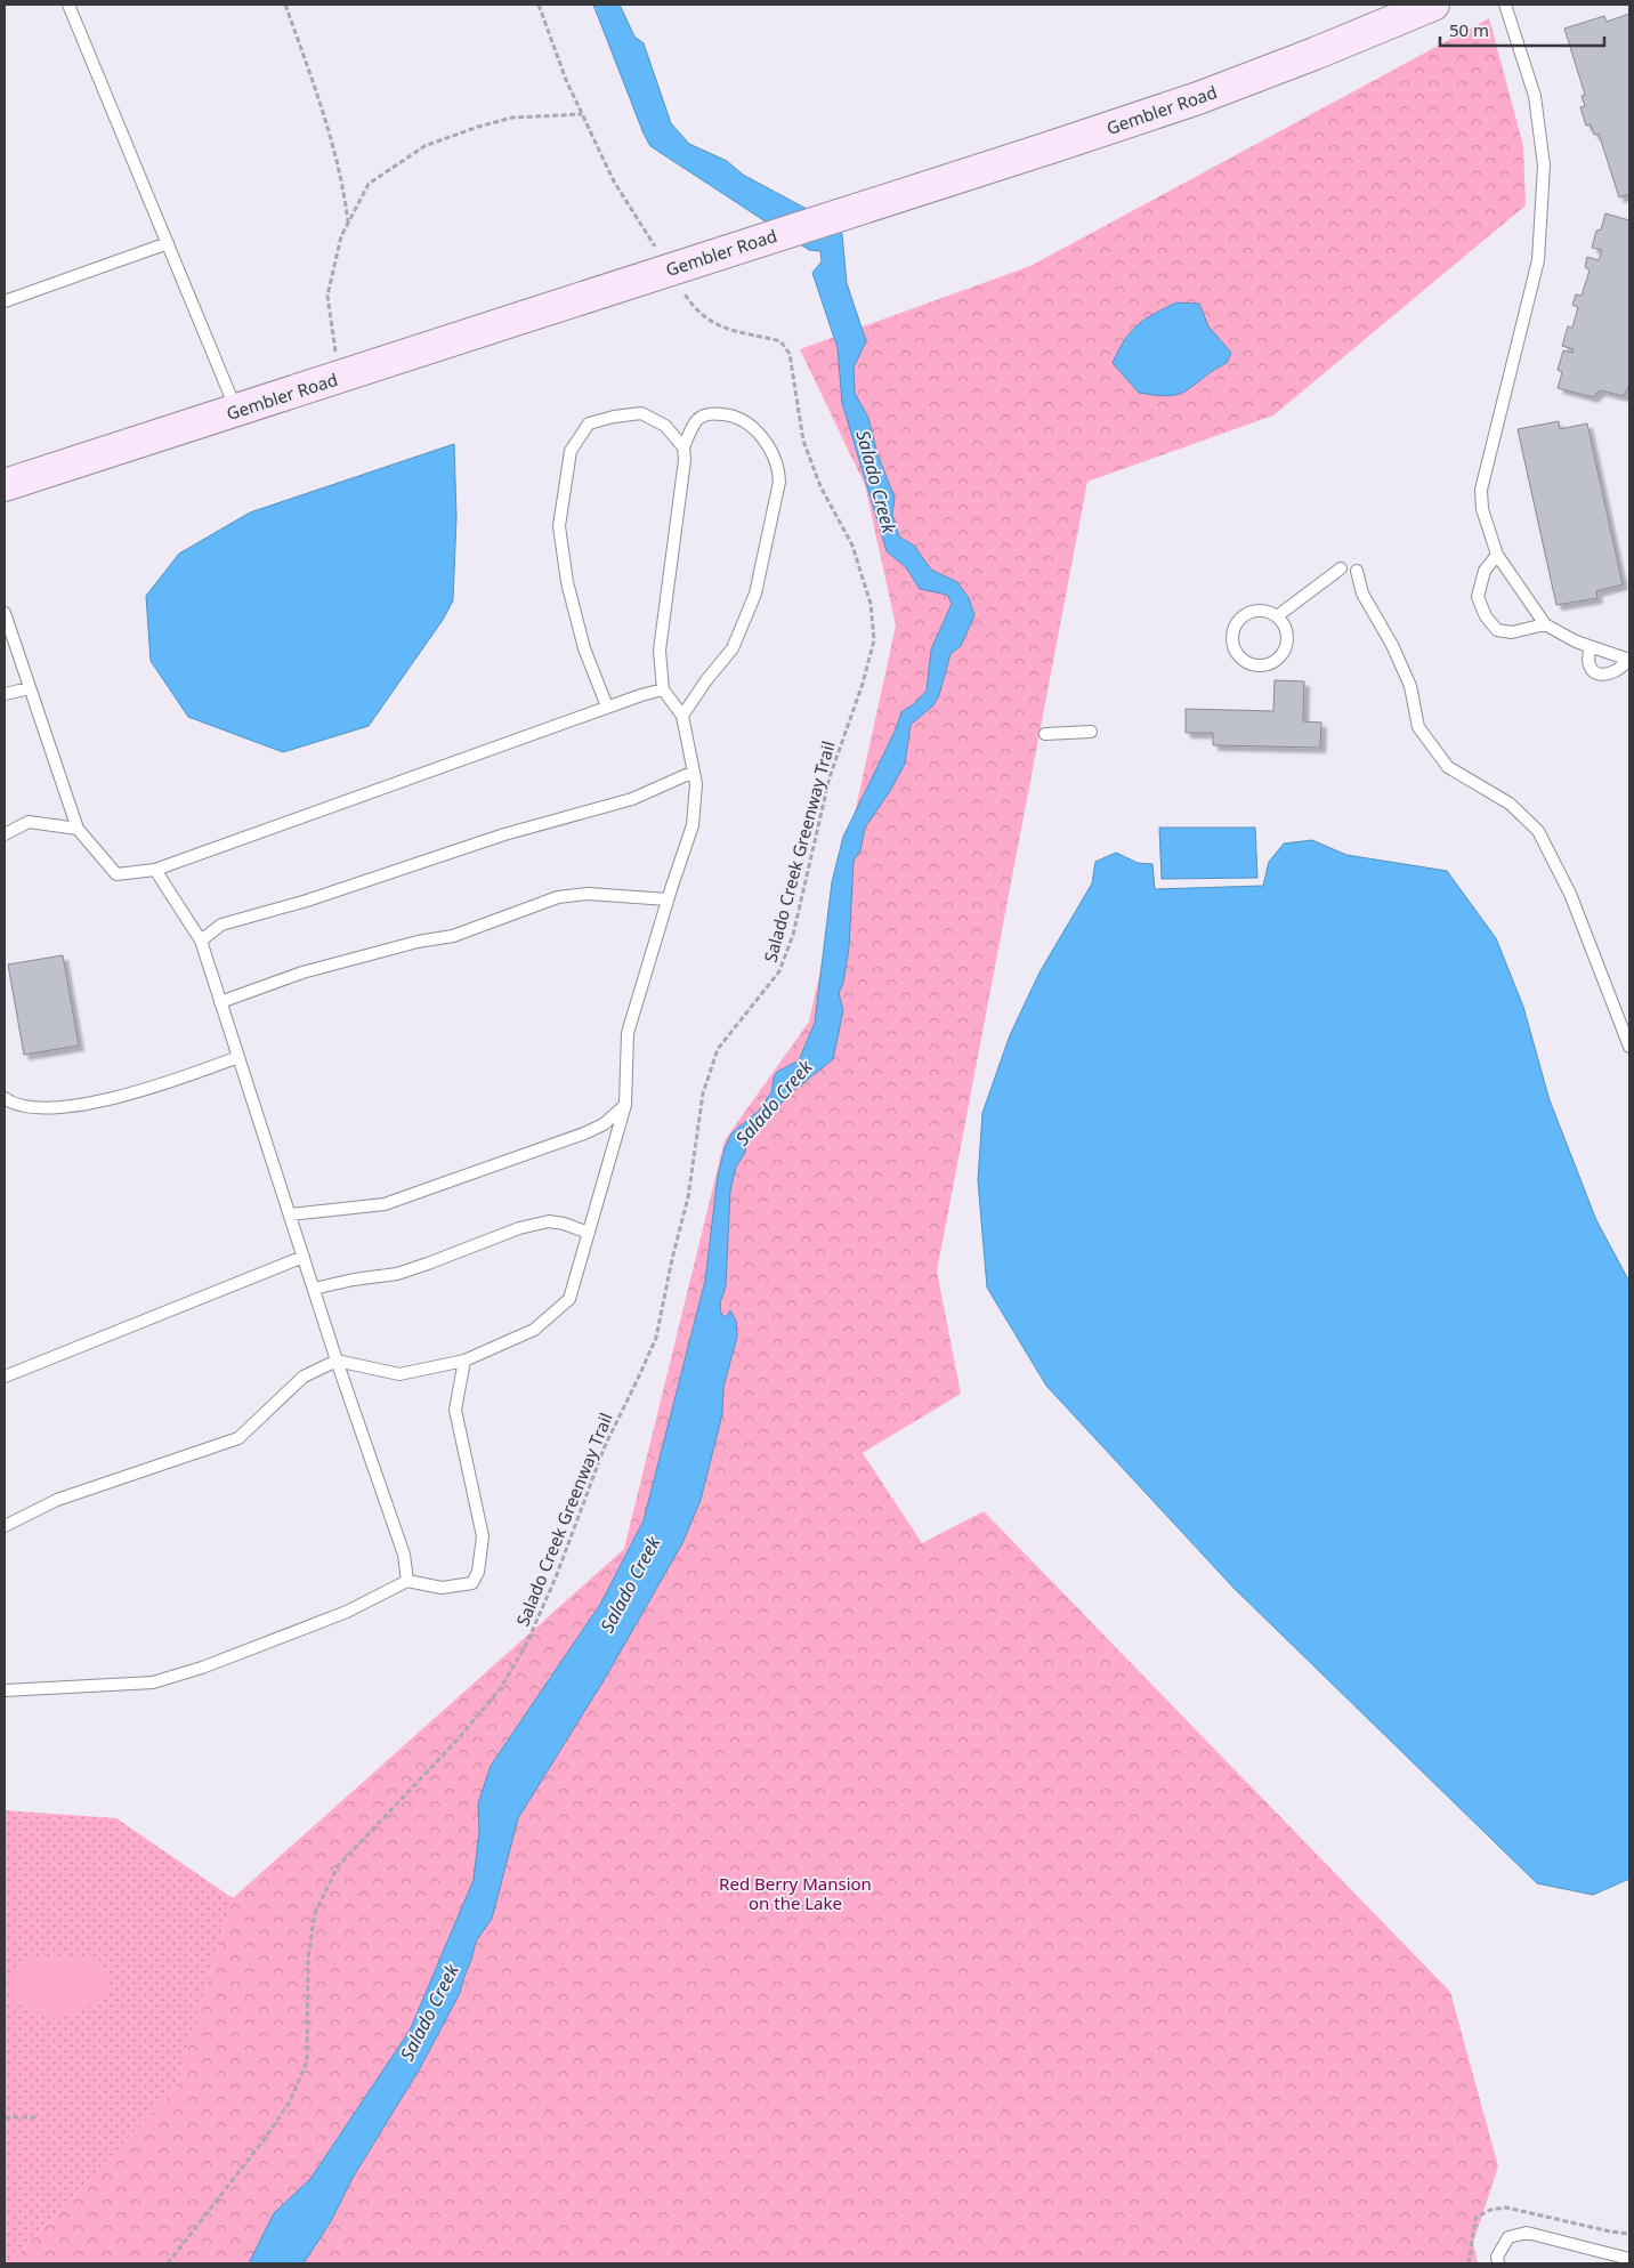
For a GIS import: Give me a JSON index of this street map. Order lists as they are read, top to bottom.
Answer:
{
  "streets": {
    "main road": ["Gembler Road"],
    "path": ["Salado Creek Greenway Trail"]
  },
  "water": ["Salado Creek"],
  "parks": ["Red Berry Mansion on the Lake"],
  "scale_bar": "50 m"
}
